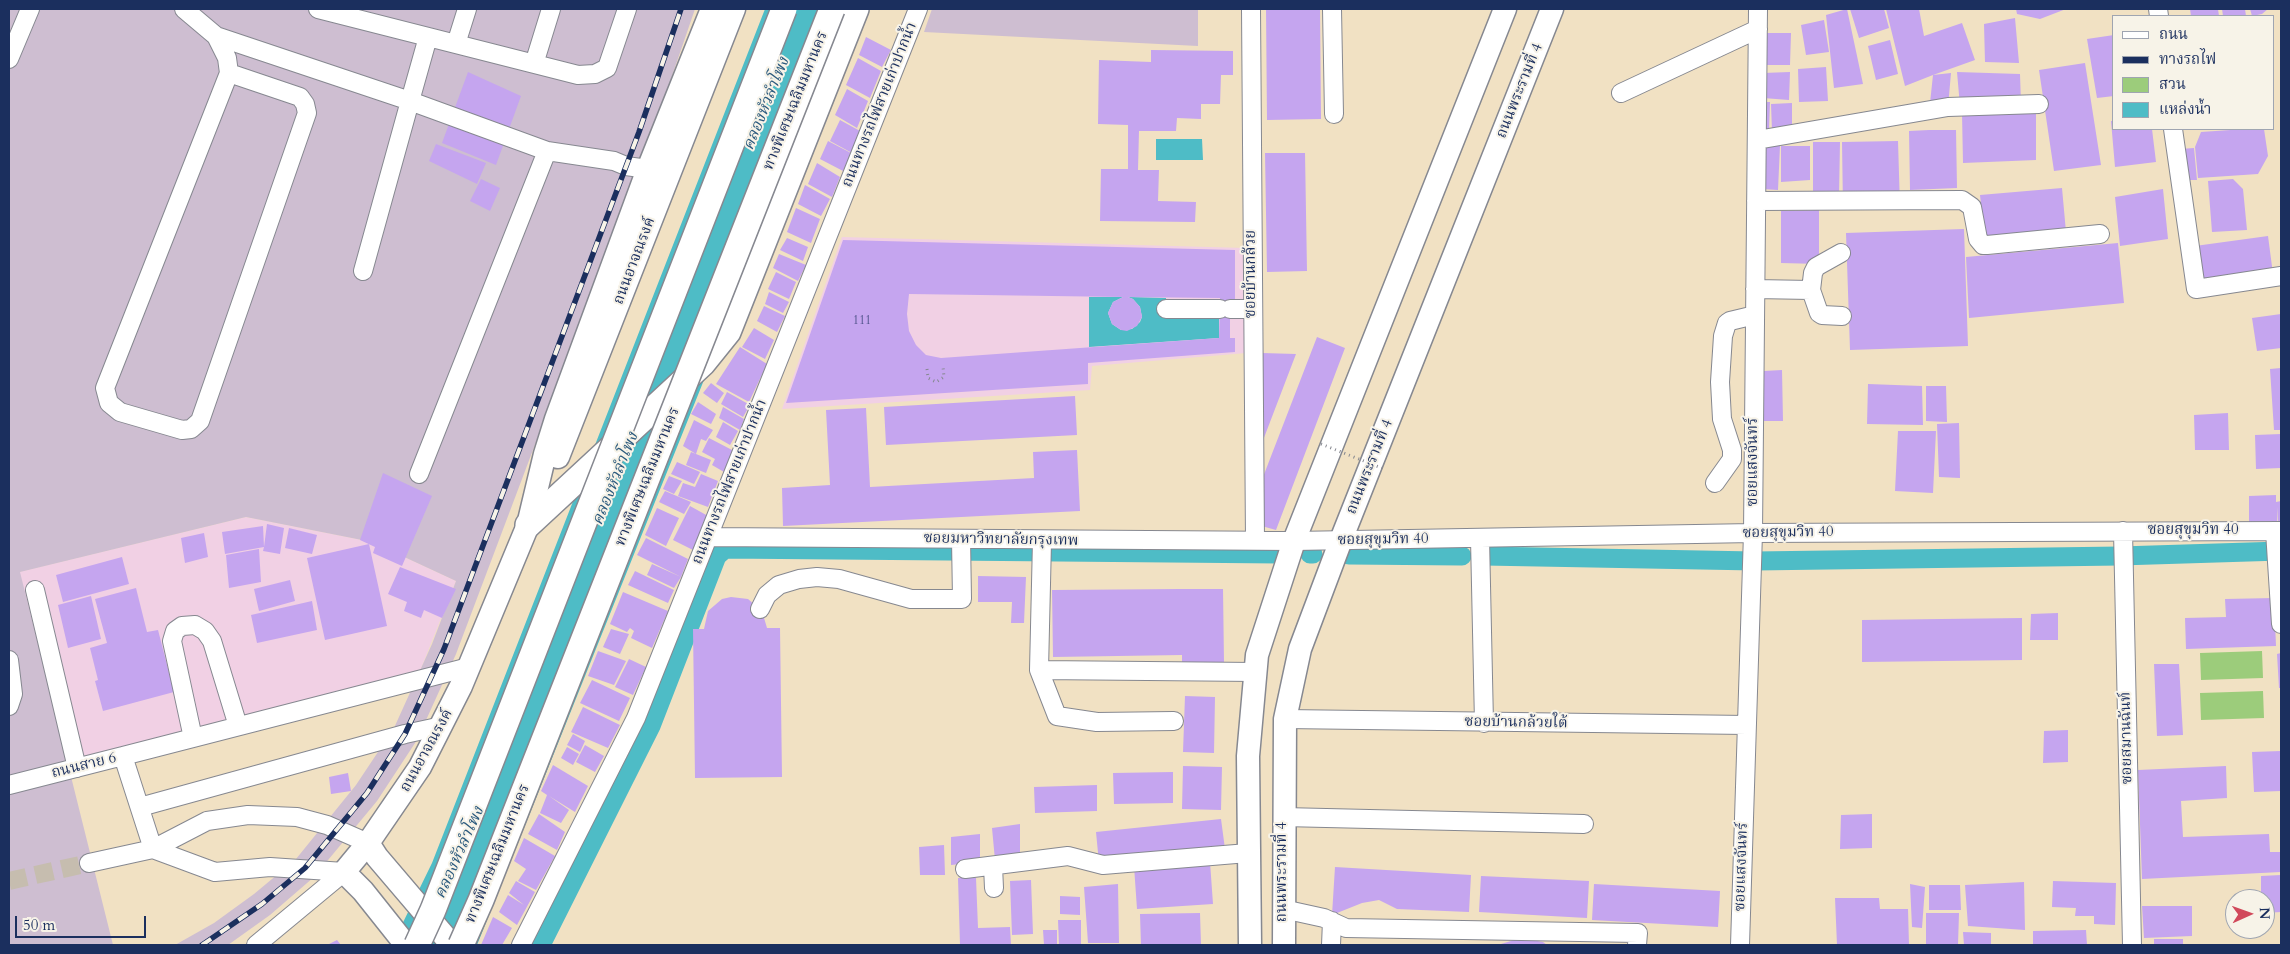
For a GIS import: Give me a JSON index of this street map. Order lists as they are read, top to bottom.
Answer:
{
  "streets": {
    "highway": ["ทางพิเศษเฉลิมมหานคร"],
    "main road": ["ถนนพระรามที่ 4", "ถนนอาจณรงค์"],
    "street": [
      "ถนนทางรถไฟสายเก่าปากน้ำ",
      "ซอยบ้านกล้วย",
      "ซอยแสงจันทร์",
      "ซอยสุขุมวิท 40",
      "ซอยมหาวิทยาลัยกรุงเทพ",
      "ซอยบ้านกล้วยใต้",
      "ซอยสมานฉันท์",
      "ถนนสาย 6"
    ]
  },
  "crossings": [
    ["ถนนพระรามที่ 4", "ซอยสุขุมวิท 40"],
    ["ถนนพระรามที่ 4", "ซอยบ้านกล้วยใต้"],
    ["ถนนทางรถไฟสายเก่าปากน้ำ", "ซอยมหาวิทยาลัยกรุงเทพ"],
    ["ซอยบ้านกล้วย", "ซอยมหาวิทยาลัยกรุงเทพ"],
    ["ซอยแสงจันทร์", "ซอยสุขุมวิท 40"],
    ["ซอยแสงจันทร์", "ซอยบ้านกล้วยใต้"],
    ["ซอยสุขุมวิท 40", "ซอยมหาวิทยาลัยกรุงเทพ"],
    ["ซอยสุขุมวิท 40", "ซอยสมานฉันท์"]
  ],
  "water": ["คลองหัวลำโพง"],
  "house_numbers": ["111"],
  "legend": [
    "ถนน",
    "ทางรถไฟ",
    "สวน",
    "แหล่งน้ำ"
  ],
  "scale_bar": "50 m",
  "north": "right"
}
